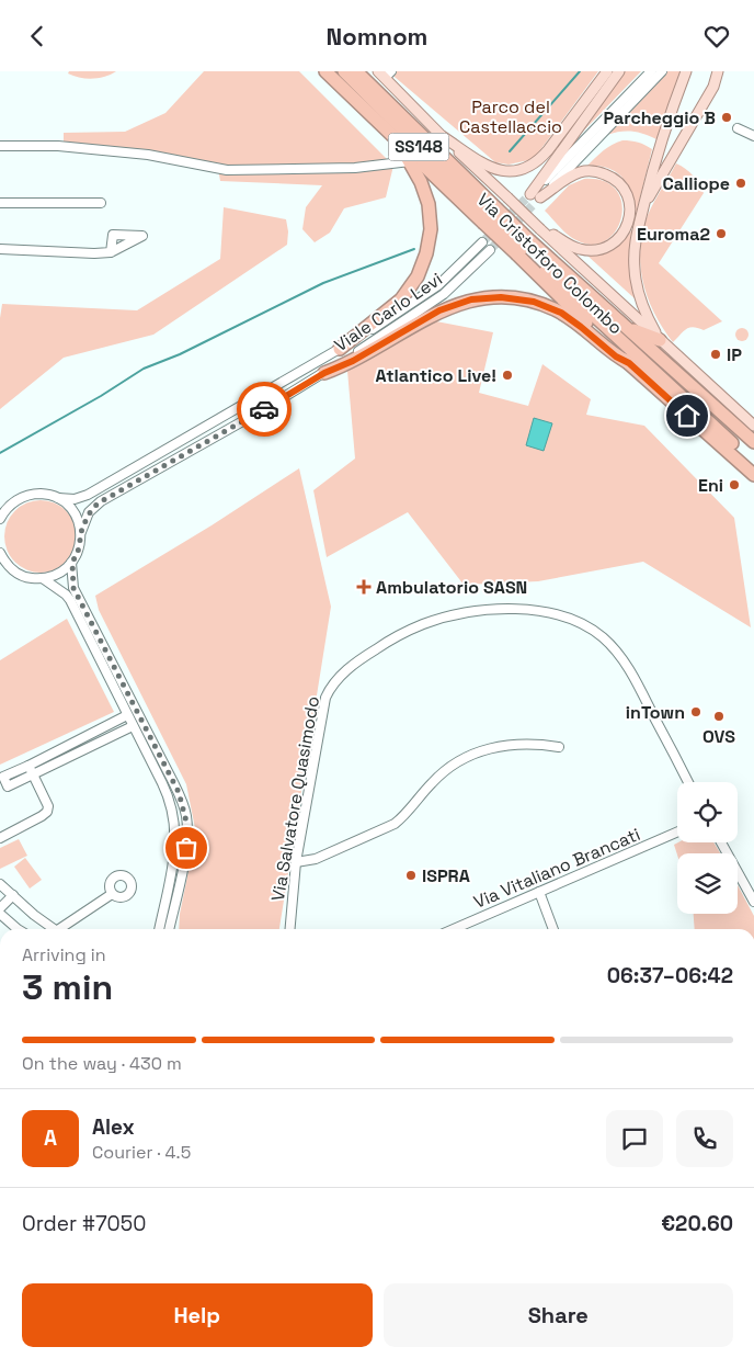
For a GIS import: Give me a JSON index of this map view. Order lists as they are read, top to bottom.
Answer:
{
  "streets": {
    "highway": ["SS148", "Via Cristoforo Colombo"],
    "street": ["Viale Carlo Levi", "Via Salvatore Quasimodo", "Via Vitaliano Brancati"]
  },
  "crossings": [
    ["SS148", "Via Cristoforo Colombo"]
  ],
  "parks": ["Parco del Castellaccio"],
  "places": {
    "other": [
      "Parcheggio B",
      "Calliope",
      "Euroma2",
      "IP",
      "Atlantico Live!",
      "Eni",
      "inTown",
      "OVS",
      "ISPRA"
    ],
    "health": ["Ambulatorio SASN"]
  },
  "page": {
    "header": "Nomnom",
    "heading": ["3 min", "Arriving in", "06:37–06:42"],
    "panel": [
      "Alex",
      "Courier · 4.5",
      "Order #7050",
      "€20.60"
    ],
    "bar": "On the way · 430 m",
    "round": "A",
    "buttons": ["Help", "Share"]
  }
}
